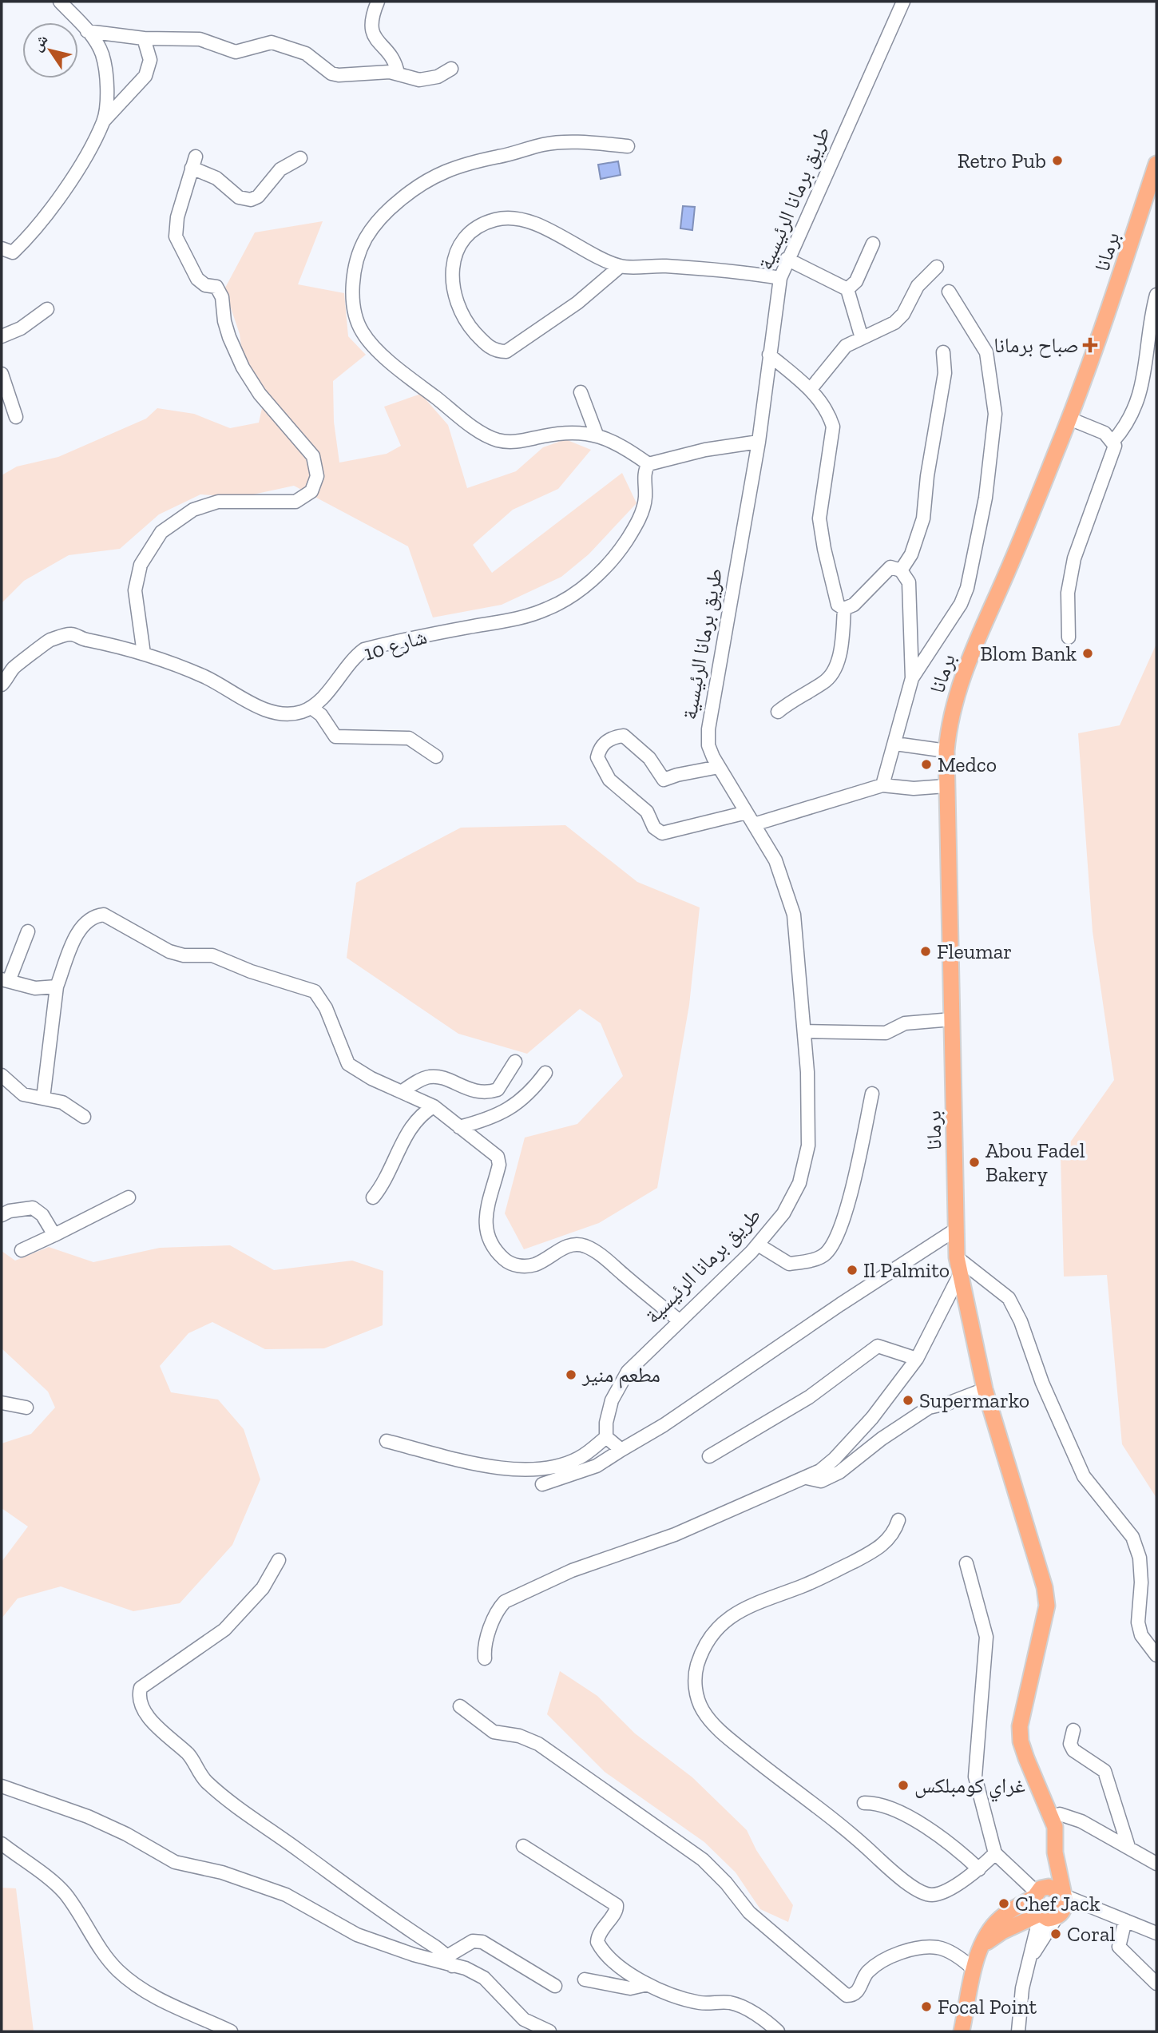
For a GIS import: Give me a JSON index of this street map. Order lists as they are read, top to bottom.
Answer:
{
  "streets": {
    "main road": ["برمانا"],
    "street": ["طريق برمانا الرئيسية", "شارع 10"]
  },
  "places": {
    "other": [
      "Retro Pub",
      "Blom Bank",
      "Medco",
      "Fleumar",
      "Abou Fadel Bakery",
      "Il Palmito",
      "مطعم منير",
      "Supermarko",
      "غراي كومبلكس",
      "Chef Jack",
      "Coral",
      "Focal Point"
    ],
    "health": ["صباح برمانا"]
  },
  "north": "top left"
}
